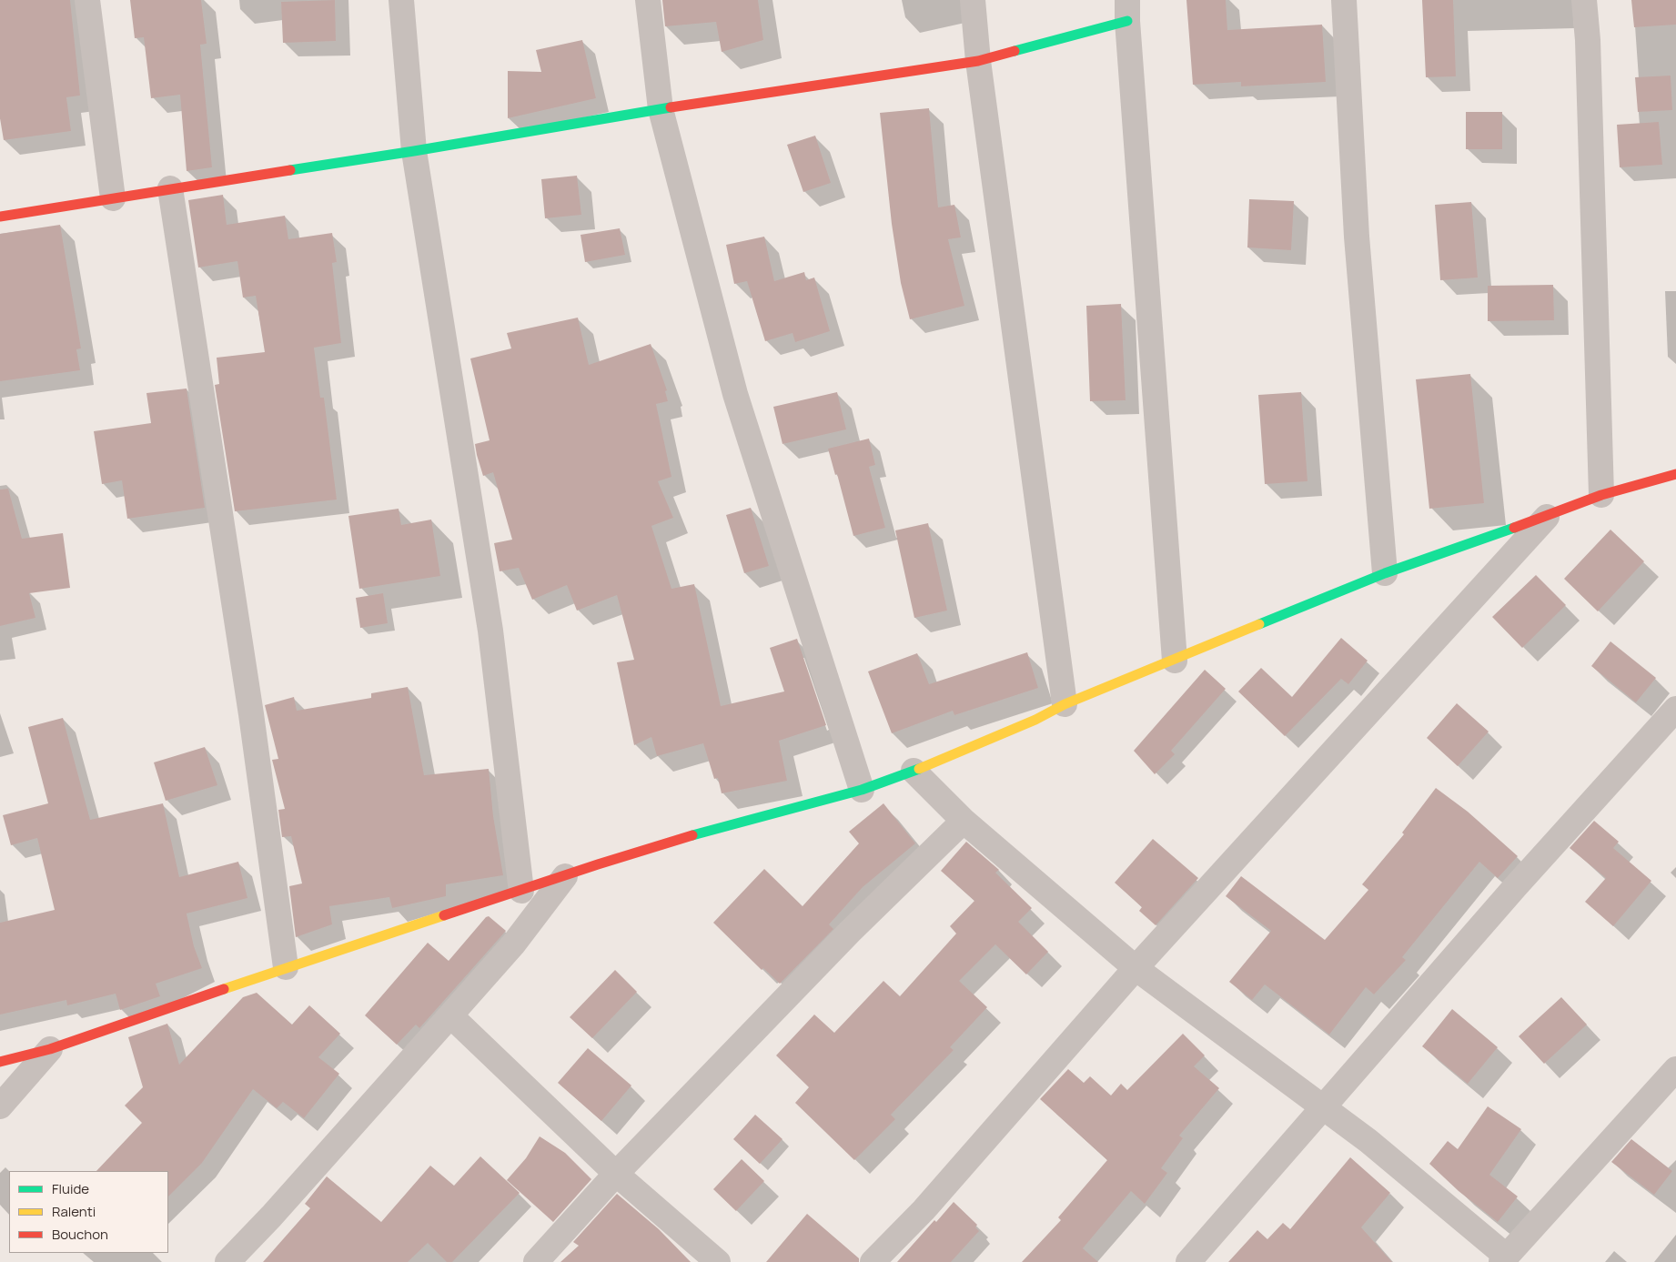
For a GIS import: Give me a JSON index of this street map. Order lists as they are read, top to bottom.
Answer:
{
  "legend": ["Fluide", "Ralenti", "Bouchon"]
}
